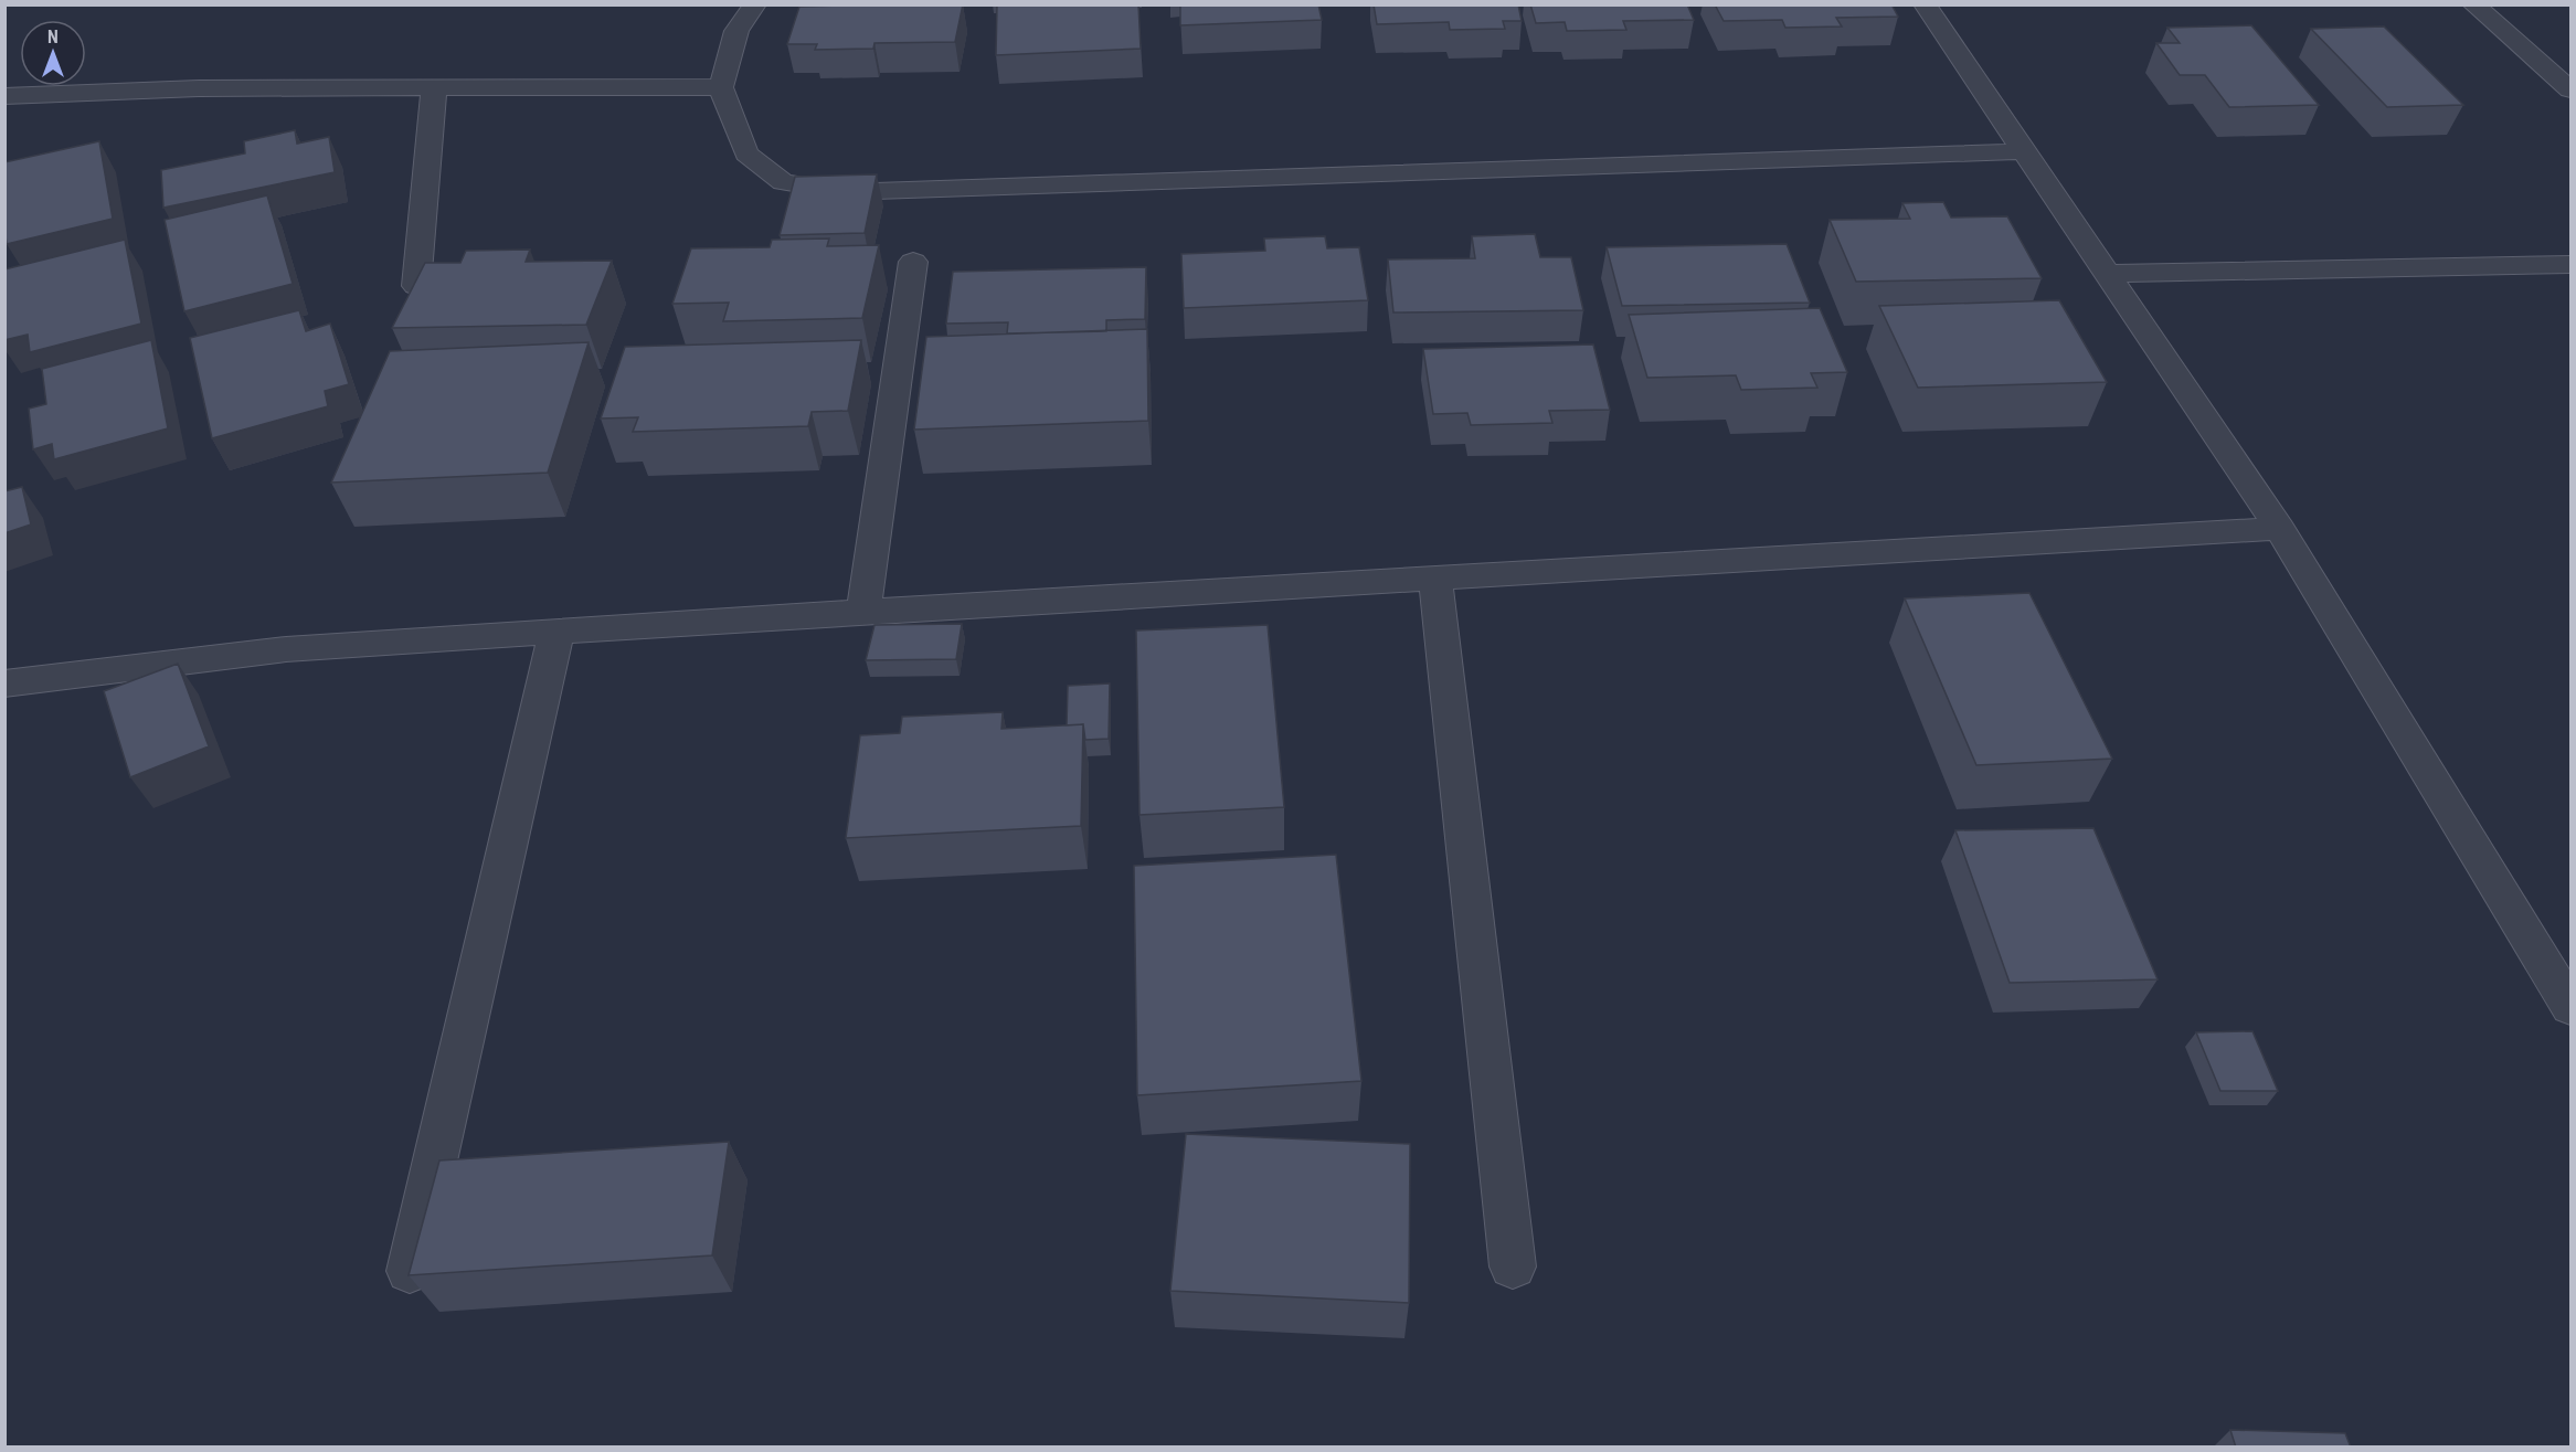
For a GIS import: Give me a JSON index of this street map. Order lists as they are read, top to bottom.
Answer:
{
  "north": "top"
}
